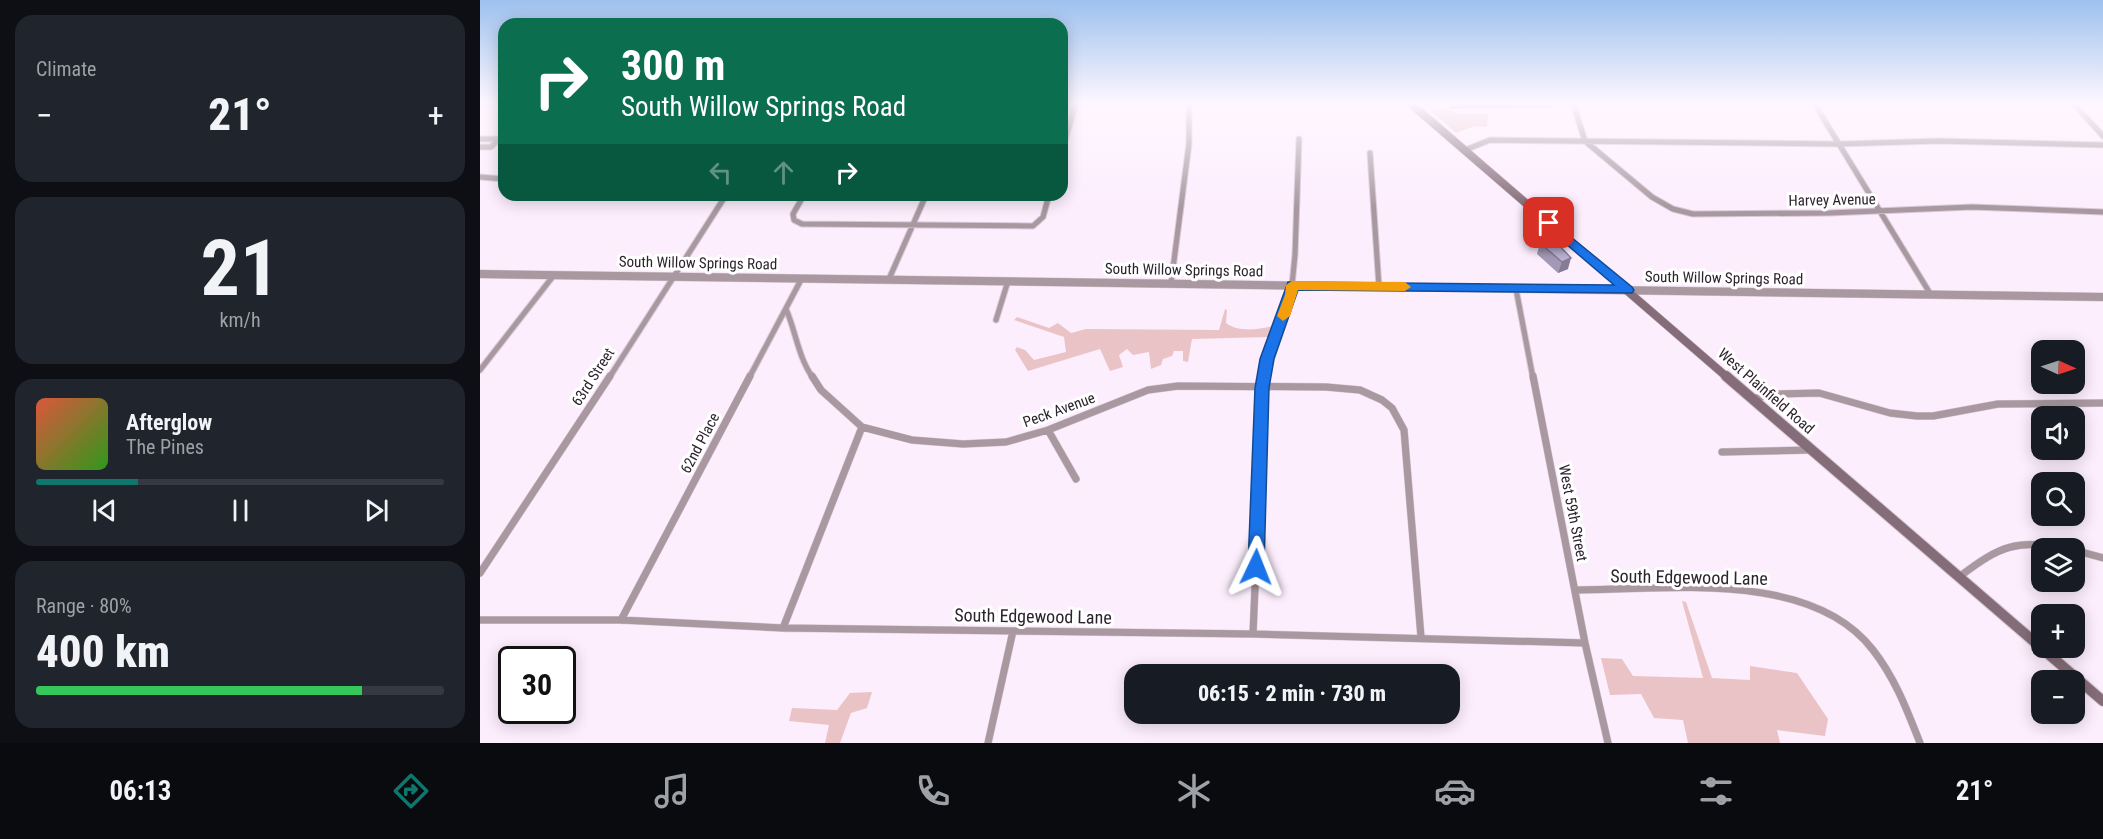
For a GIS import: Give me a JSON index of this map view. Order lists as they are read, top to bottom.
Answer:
{
  "streets": {
    "main road": ["West Plainfield Road"],
    "street": [
      "Harvey Avenue",
      "South Willow Springs Road",
      "63rd Street",
      "Peck Avenue",
      "62nd Place",
      "West 59th Street",
      "South Edgewood Lane"
    ]
  },
  "crossings": [
    ["South Willow Springs Road", "63rd Street"],
    ["South Willow Springs Road", "West Plainfield Road"],
    ["South Willow Springs Road", "62nd Place"],
    ["South Willow Springs Road", "West 59th Street"],
    ["Peck Avenue", "62nd Place"],
    ["Peck Avenue", "South Edgewood Lane"],
    ["62nd Place", "South Edgewood Lane"],
    ["West 59th Street", "South Edgewood Lane"]
  ],
  "north": "right",
  "page": {
    "tile": [
      "Climate",
      ["21", "km/h"],
      ["Range · 80%", "400 km"]
    ],
    "turn": ["300 m", "South Willow Springs Road"],
    "heat": ["−", "21°", "+"],
    "map_buttons": ["+", "−"],
    "song": ["Afterglow", "The Pines"],
    "limit": "30",
    "trip": "06:15 · 2 min · 730 m",
    "tabs": ["06:13", "21°"]
  }
}
